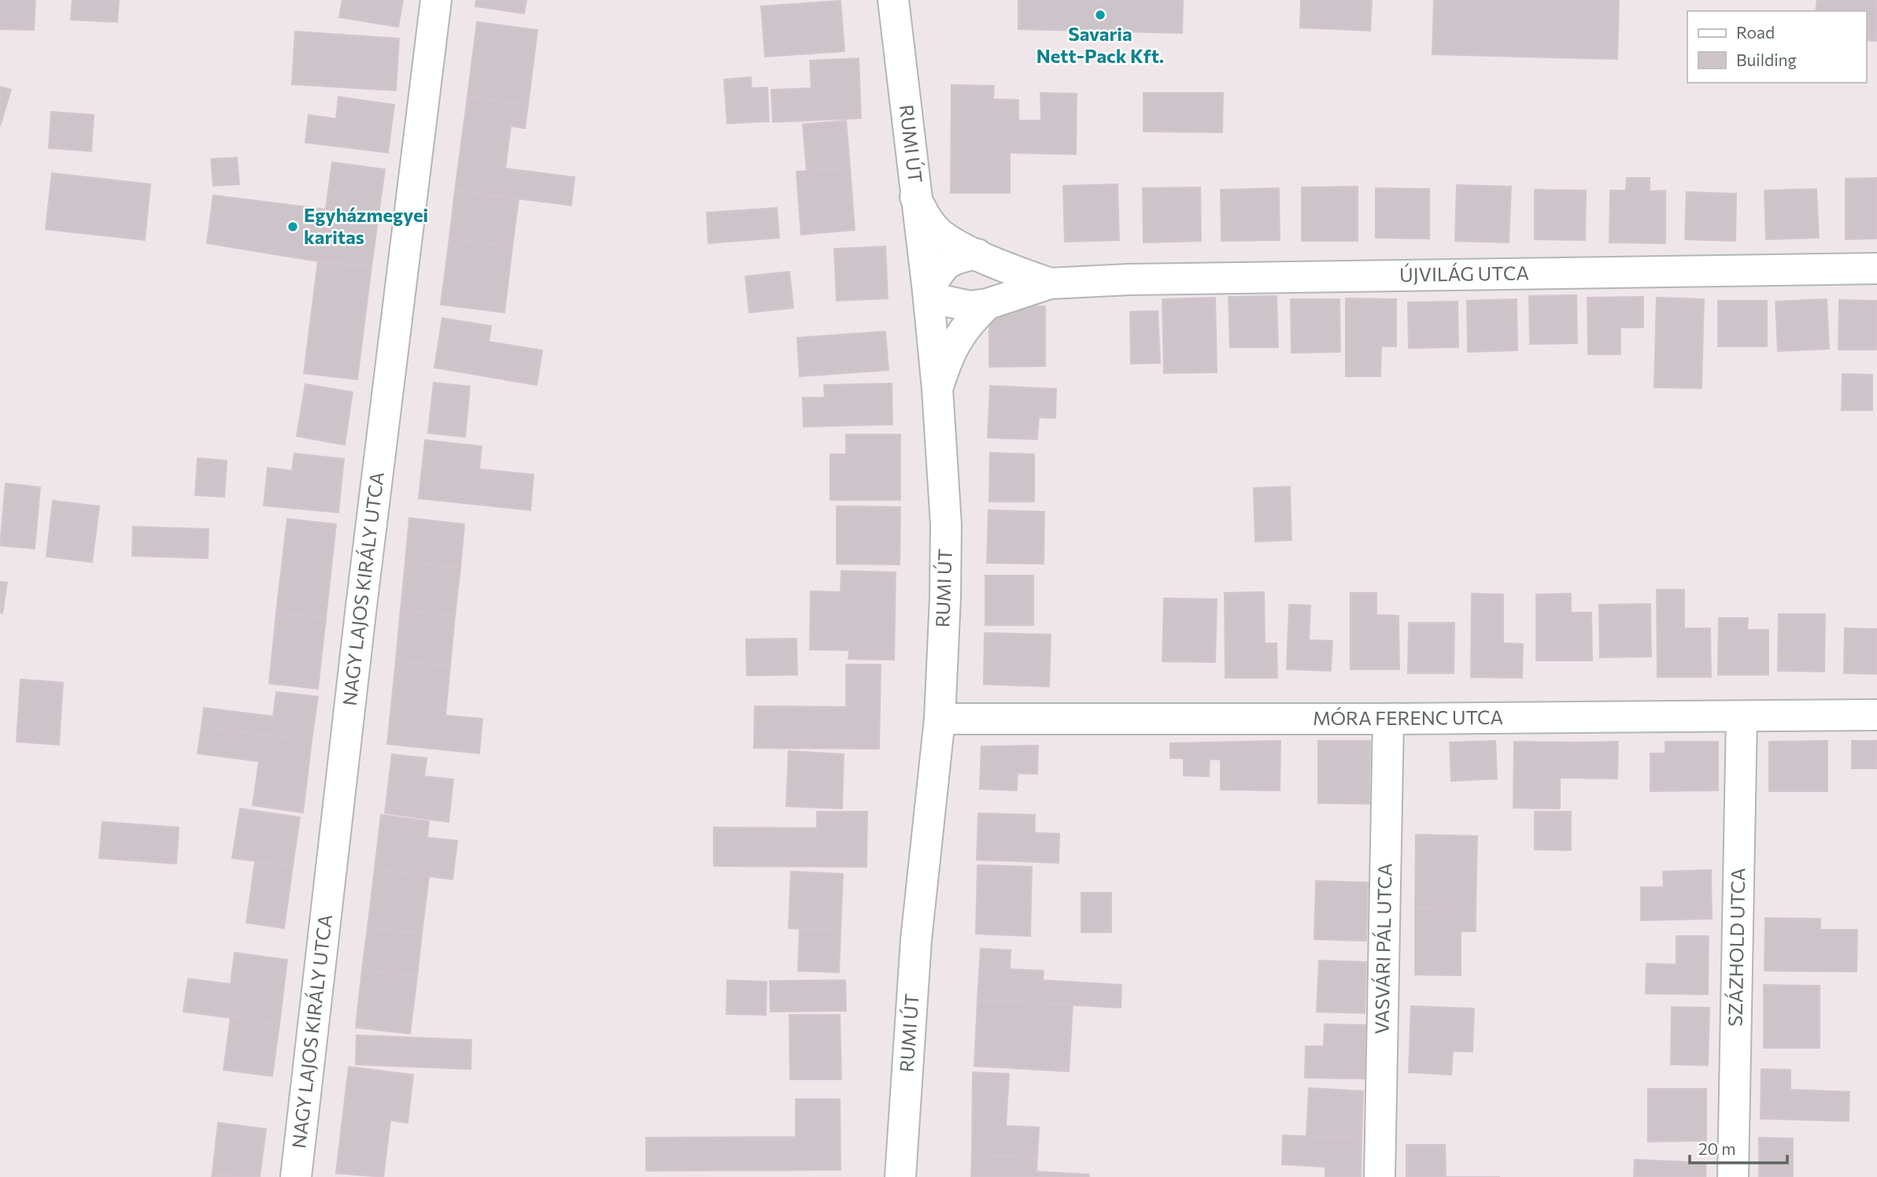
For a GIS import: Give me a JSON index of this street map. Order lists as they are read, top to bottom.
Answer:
{
  "streets": {
    "street": [
      "RUMI ÚT",
      "ÚJVILÁG UTCA",
      "NAGY LAJOS KIRÁLY UTCA",
      "MÓRA FERENC UTCA",
      "SZÁZHOLD UTCA",
      "VASVÁRI PÁL UTCA"
    ]
  },
  "crossings": [
    ["RUMI ÚT", "ÚJVILÁG UTCA"],
    ["RUMI ÚT", "MÓRA FERENC UTCA"],
    ["MÓRA FERENC UTCA", "SZÁZHOLD UTCA"],
    ["MÓRA FERENC UTCA", "VASVÁRI PÁL UTCA"]
  ],
  "places": ["Savaria Nett-Pack Kft.", "Egyházmegyei karitas"],
  "legend": ["Road", "Building"],
  "scale_bar": "20 m"
}
